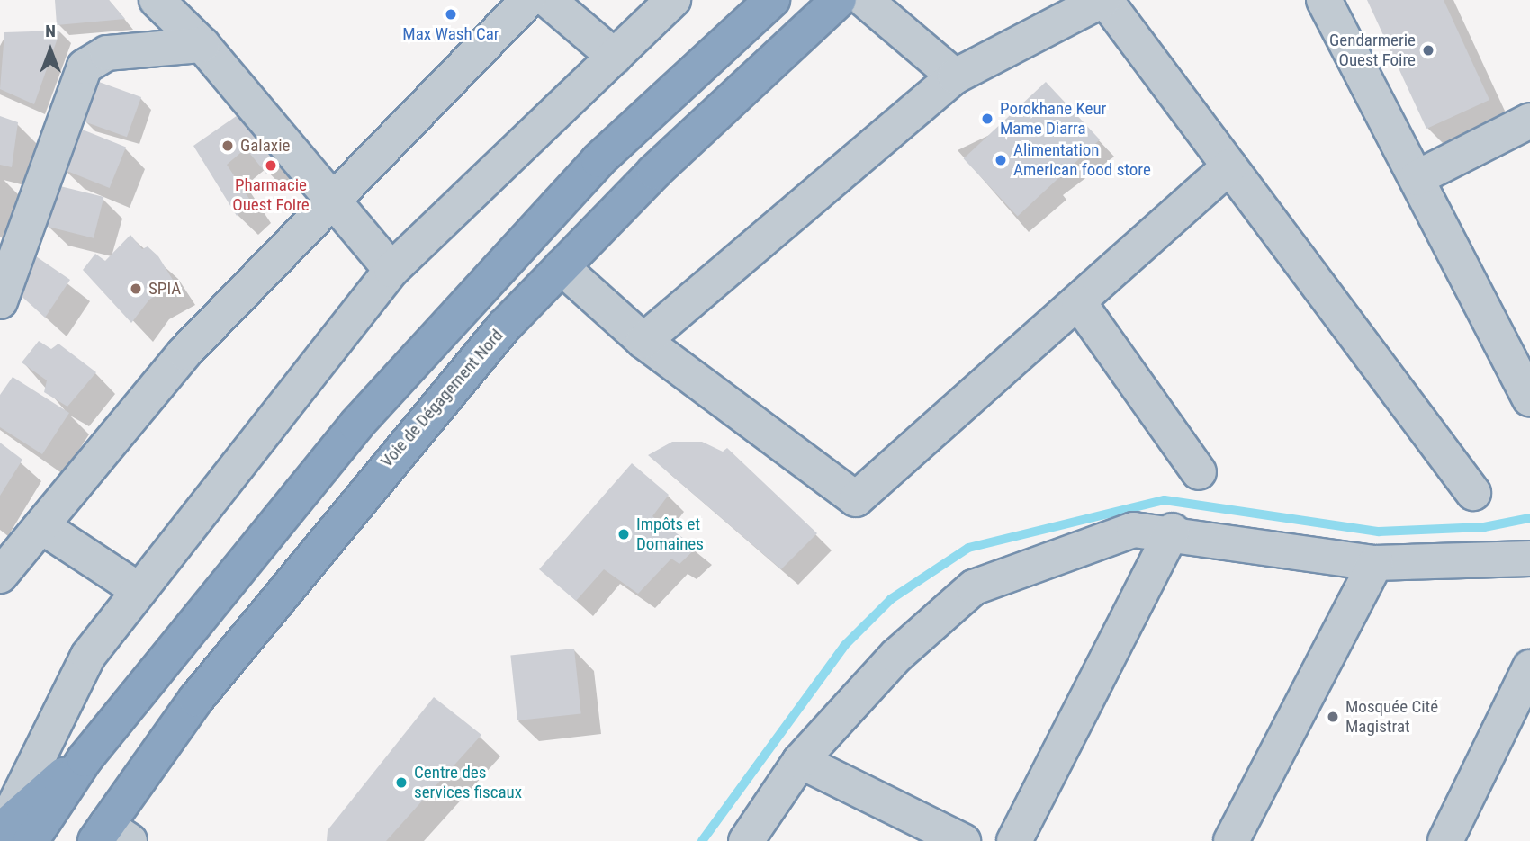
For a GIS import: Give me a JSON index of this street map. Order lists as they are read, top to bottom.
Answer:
{
  "streets": {
    "highway": ["Voie de Dégagement Nord"]
  },
  "places": [
    "Max Wash Car",
    "Gendarmerie Ouest Foire",
    "Porokhane Keur Mame Diarra",
    "Galaxie",
    "Alimentation American food store",
    "Pharmacie Ouest Foire",
    "SPIA",
    "Impôts et Domaines",
    "Mosquée Cité Magistrat",
    "Centre des services fiscaux"
  ],
  "north": "top"
}
